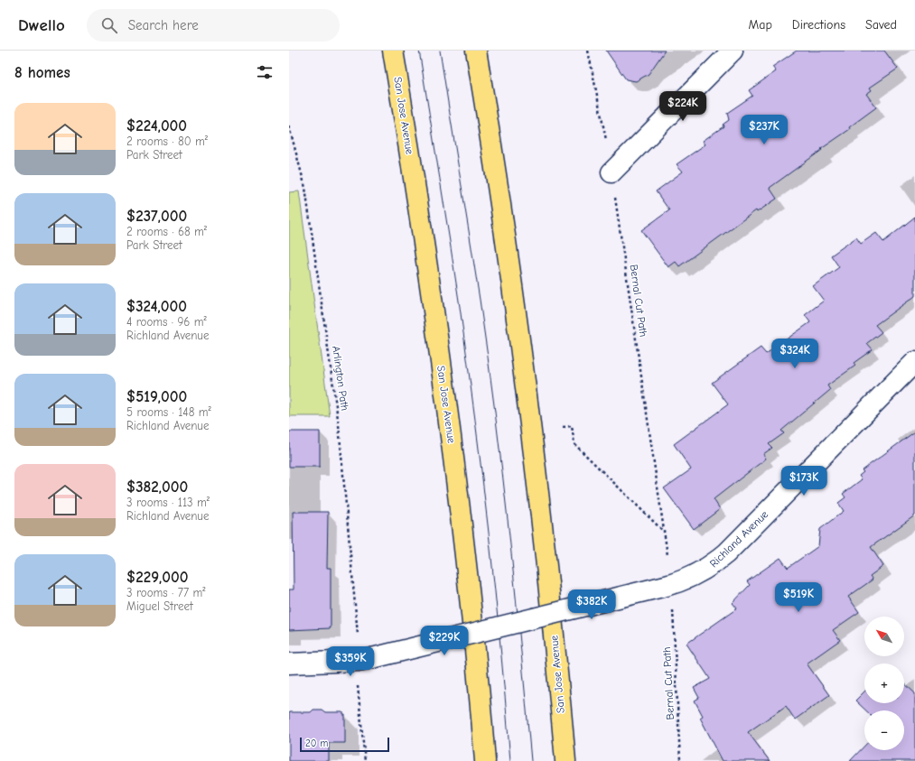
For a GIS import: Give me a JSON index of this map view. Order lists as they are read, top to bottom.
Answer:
{
  "streets": {
    "main road": ["San Jose Avenue"],
    "street": ["Richland Avenue"],
    "path": ["Bernal Cut Path", "Arlington Path"]
  },
  "scale_bar": "20 m",
  "north": "top left",
  "page": {
    "header": "Dwello",
    "search": "Search here",
    "nav": ["Map", "Directions", "Saved"],
    "heading": "8 homes",
    "price": [
      "$224K",
      "$237K",
      "$324K",
      "$173K",
      "$519K",
      "$382K",
      "$229K",
      "$359K"
    ],
    "list": [
      {
        "name": "$224,000",
        "note": "2 rooms · 80 m² · Park Street"
      },
      {
        "name": "$237,000",
        "note": "2 rooms · 68 m² · Park Street"
      },
      {
        "name": "$324,000",
        "note": "4 rooms · 96 m² · Richland Avenue"
      },
      {
        "name": "$519,000",
        "note": "5 rooms · 148 m² · Richland Avenue"
      },
      {
        "name": "$382,000",
        "note": "3 rooms · 113 m² · Richland Avenue"
      },
      {
        "name": "$229,000",
        "note": "3 rooms · 77 m² · Miguel Street"
      }
    ],
    "map_buttons": ["+", "−"],
    "scale": "20 m"
  }
}
